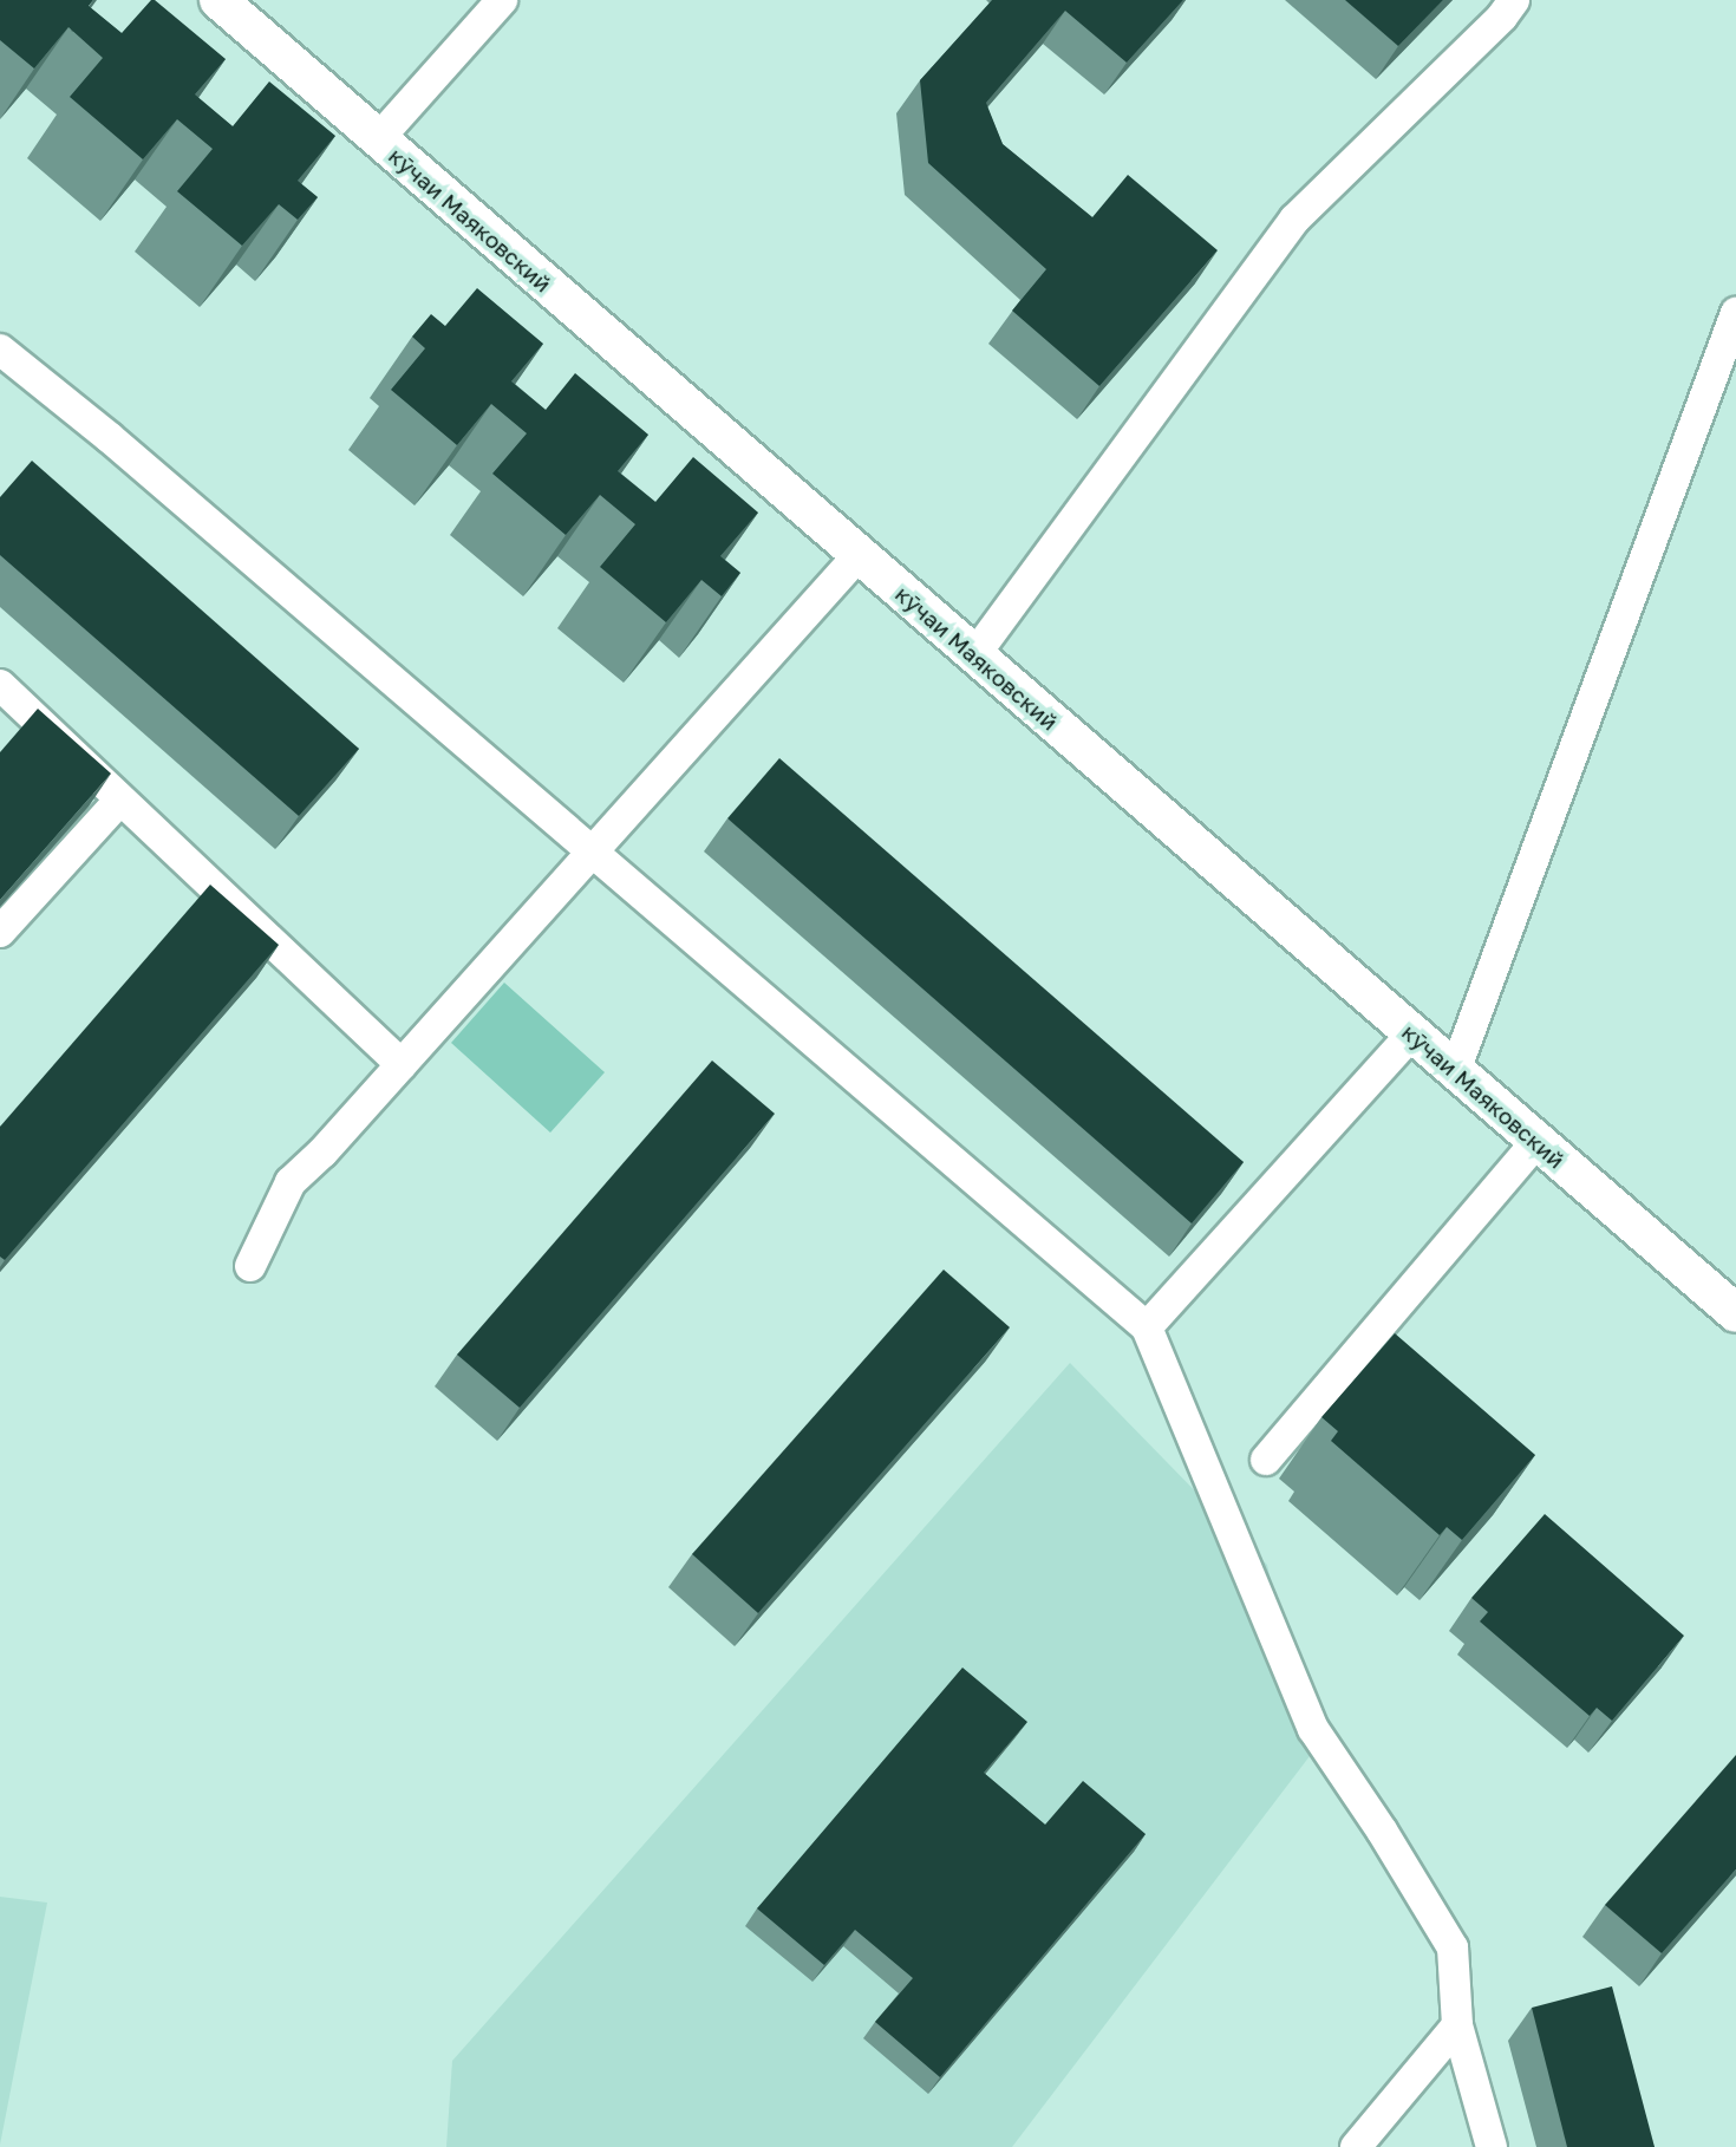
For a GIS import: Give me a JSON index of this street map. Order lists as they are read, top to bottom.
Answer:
{
  "streets": {
    "street": ["кӯчаи Маяковский"]
  }
}
